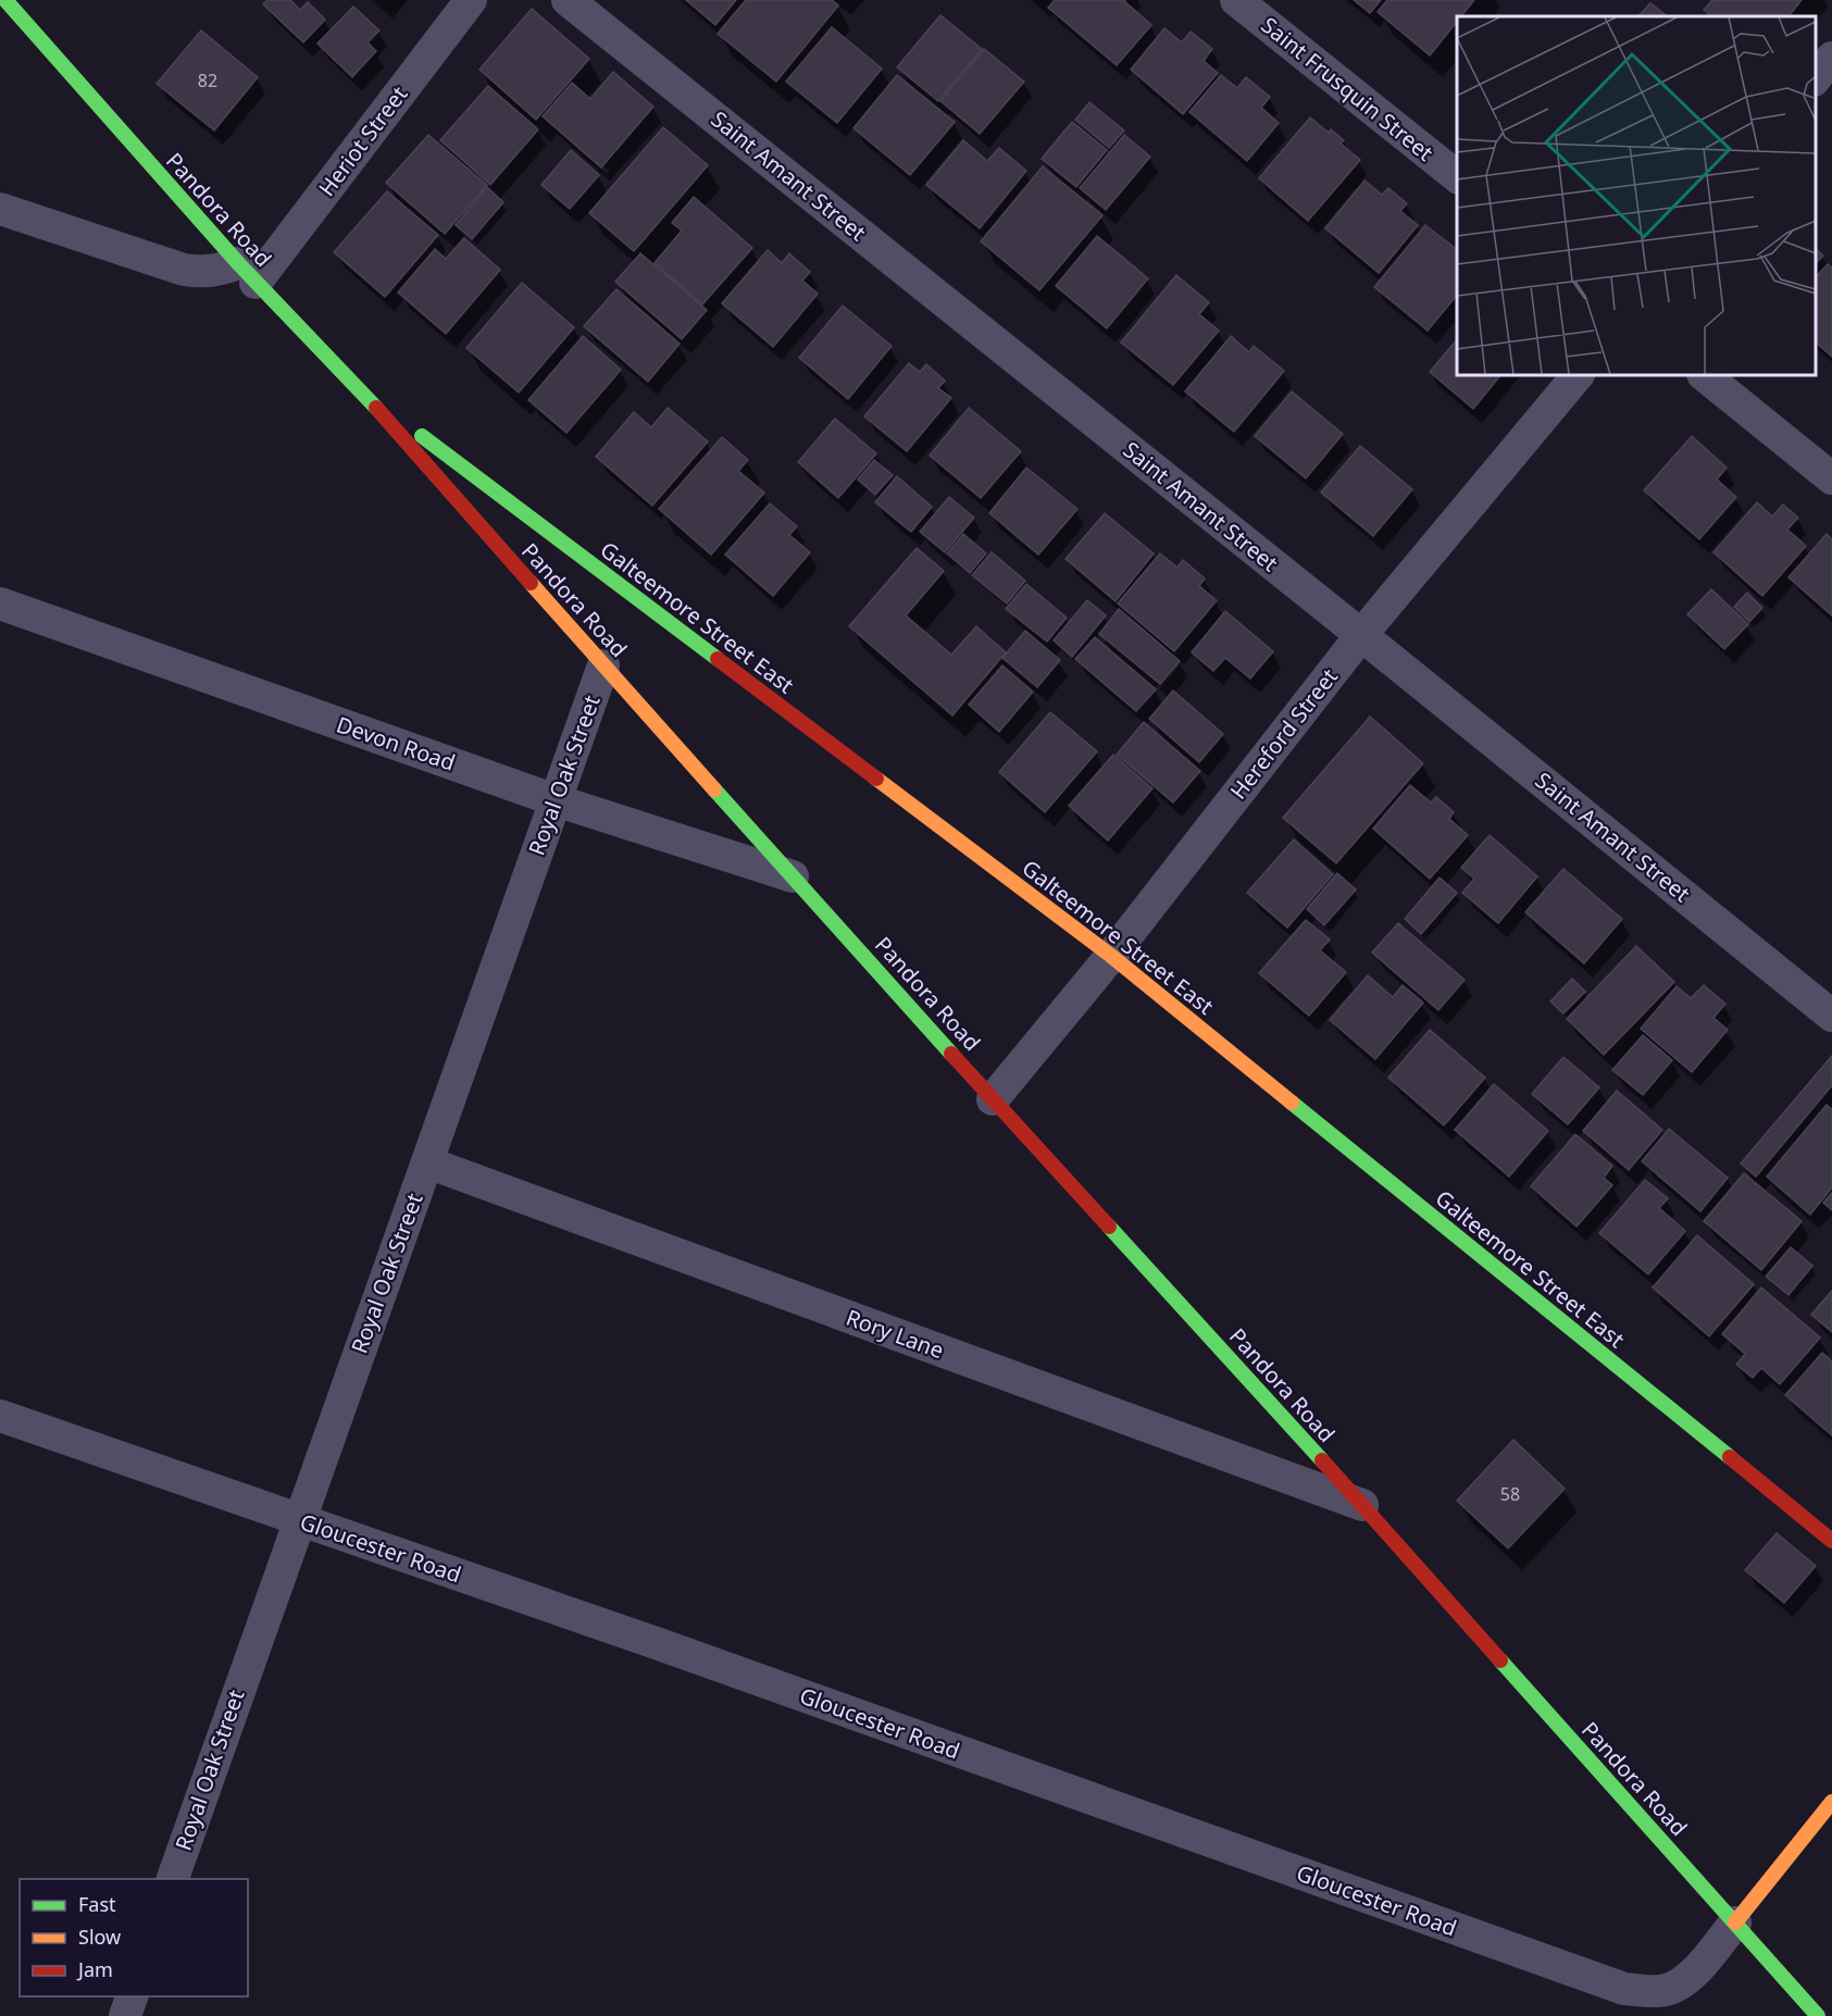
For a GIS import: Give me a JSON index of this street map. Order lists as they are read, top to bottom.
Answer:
{
  "streets": {
    "street": [
      "Saint Frusquin Street",
      "Heriot Street",
      "Saint Amant Street",
      "Pandora Road",
      "Galteemore Street East",
      "Hereford Street",
      "Devon Road",
      "Royal Oak Street",
      "Rory Lane",
      "Gloucester Road"
    ]
  },
  "crossings": [
    ["Heriot Street", "Pandora Road"],
    ["Saint Amant Street", "Hereford Street"],
    ["Pandora Road", "Galteemore Street East"],
    ["Pandora Road", "Hereford Street"],
    ["Pandora Road", "Devon Road"],
    ["Pandora Road", "Royal Oak Street"],
    ["Pandora Road", "Rory Lane"],
    ["Pandora Road", "Gloucester Road"],
    ["Galteemore Street East", "Hereford Street"],
    ["Devon Road", "Royal Oak Street"],
    ["Royal Oak Street", "Rory Lane"],
    ["Royal Oak Street", "Gloucester Road"]
  ],
  "house_numbers": ["82", "58"],
  "legend": ["Fast", "Slow", "Jam"]
}
